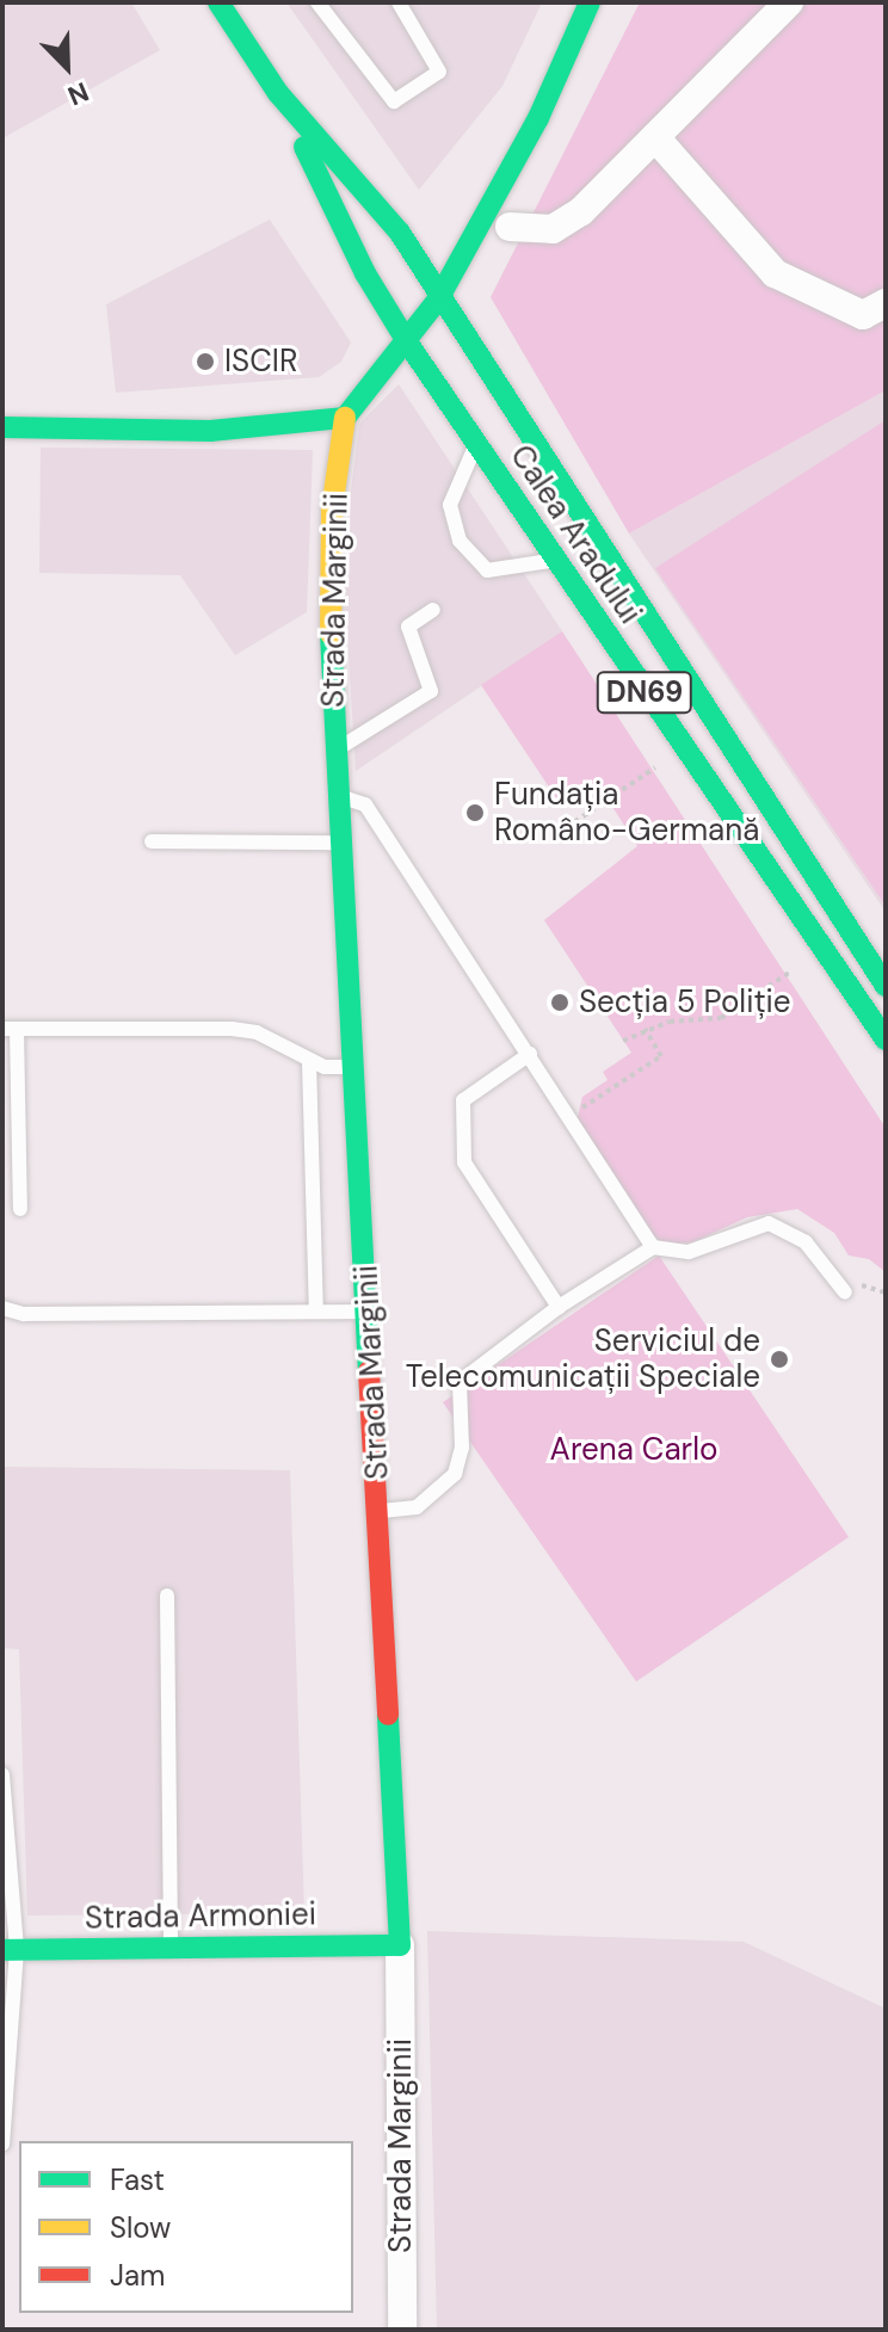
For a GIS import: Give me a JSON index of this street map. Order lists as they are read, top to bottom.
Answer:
{
  "streets": {
    "main road": [
      "Calea Aradului",
      "Strada Marginii",
      "DN69",
      "Strada Armoniei"
    ]
  },
  "crossings": [
    ["Strada Marginii", "Strada Armoniei"]
  ],
  "parks": ["Arena Carlo"],
  "places": [
    "ISCIR",
    "Fundația Româno-Germană",
    "Secția 5 Poliție",
    "Serviciul de Telecomunicații Speciale"
  ],
  "legend": ["Fast", "Slow", "Jam"],
  "north": "bottom right"
}
